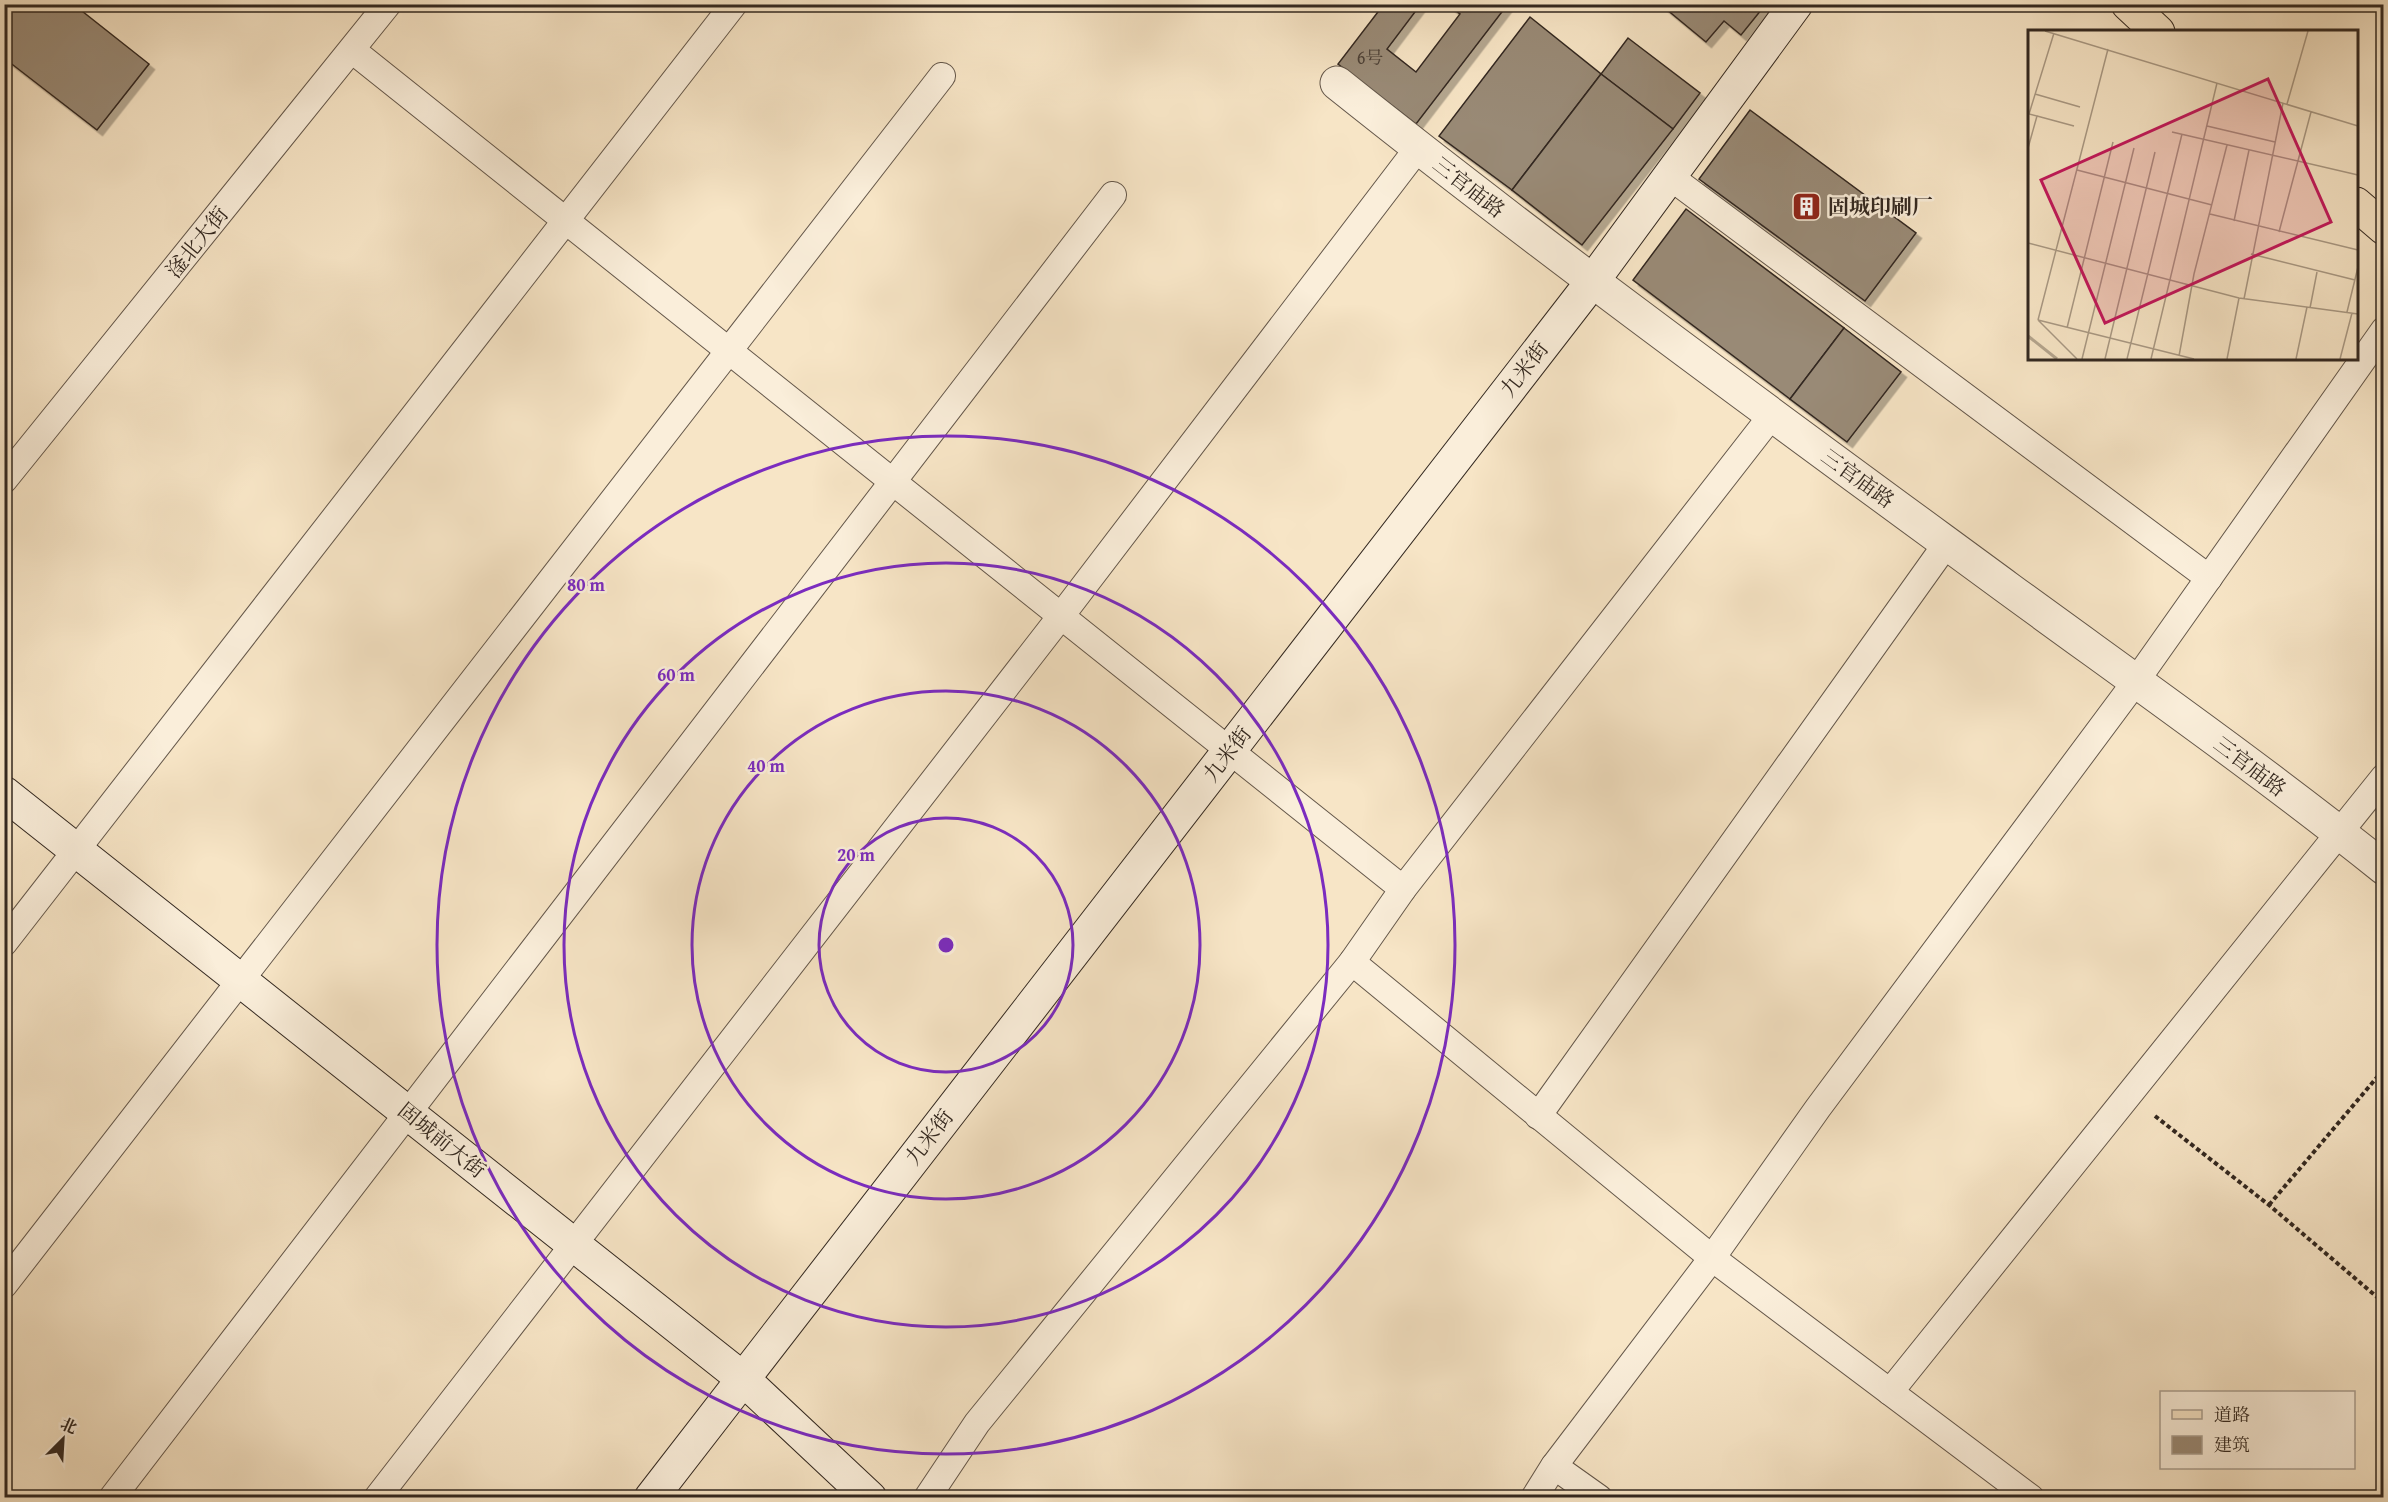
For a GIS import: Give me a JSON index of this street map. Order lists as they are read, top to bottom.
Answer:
{
  "streets": {
    "street": ["三官庙路", "九米街", "固城前大街"],
    "lane": ["滏北大街"]
  },
  "crossings": [
    ["三官庙路", "九米街"],
    ["九米街", "固城前大街"]
  ],
  "places": {
    "building": ["固城印刷厂"]
  },
  "house_numbers": ["6号"],
  "legend": ["道路", "建筑"],
  "north": "top right",
  "rings": [
    "80 m",
    "60 m",
    "40 m",
    "20 m"
  ]
}
